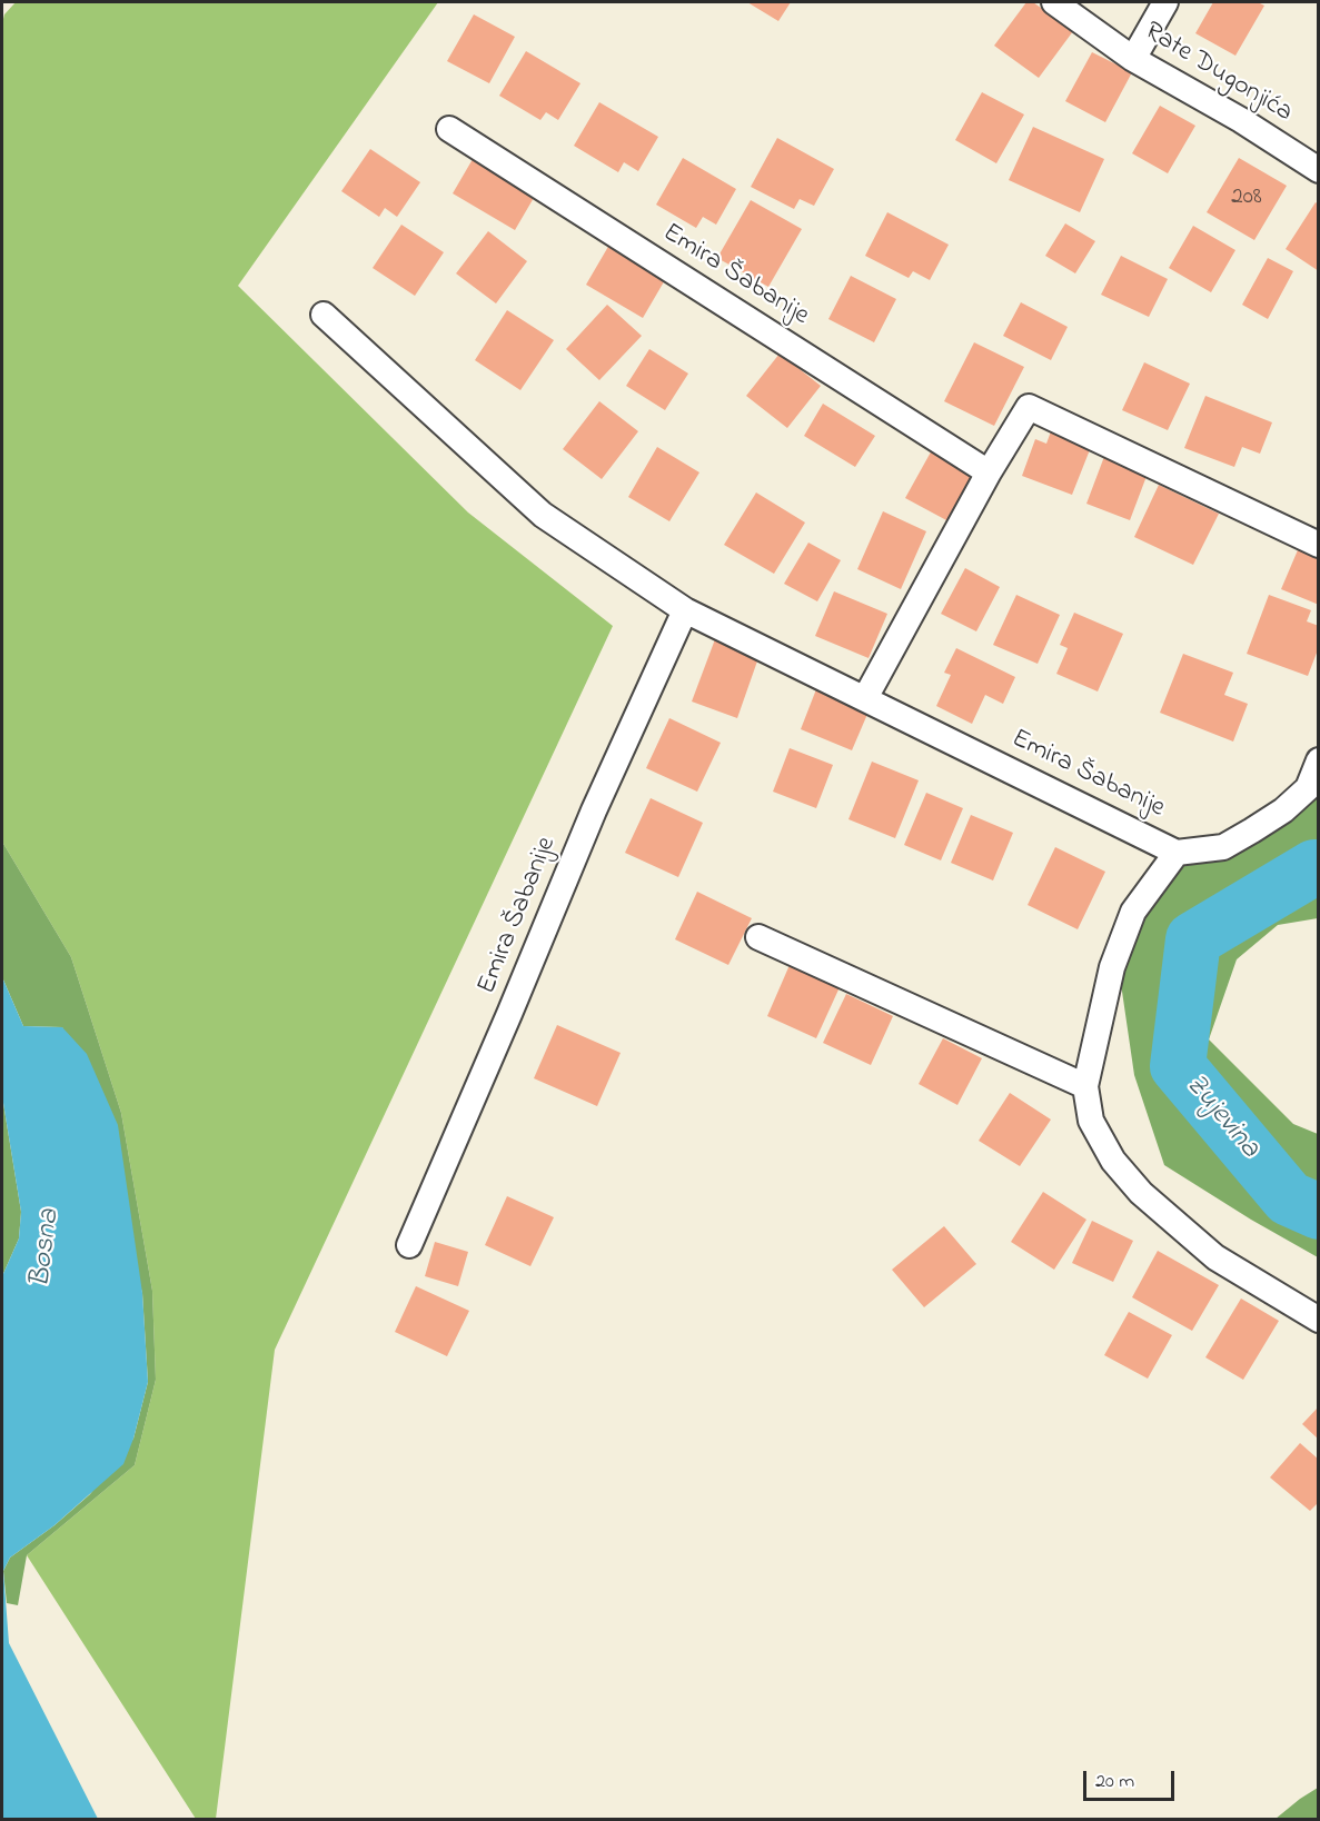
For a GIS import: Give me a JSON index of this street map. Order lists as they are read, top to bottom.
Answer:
{
  "streets": {
    "street": ["Rate Dugonjića", "Emira Šabanije"]
  },
  "water": ["Zujevina", "Bosna"],
  "house_numbers": ["208"],
  "scale_bar": "20 m"
}
